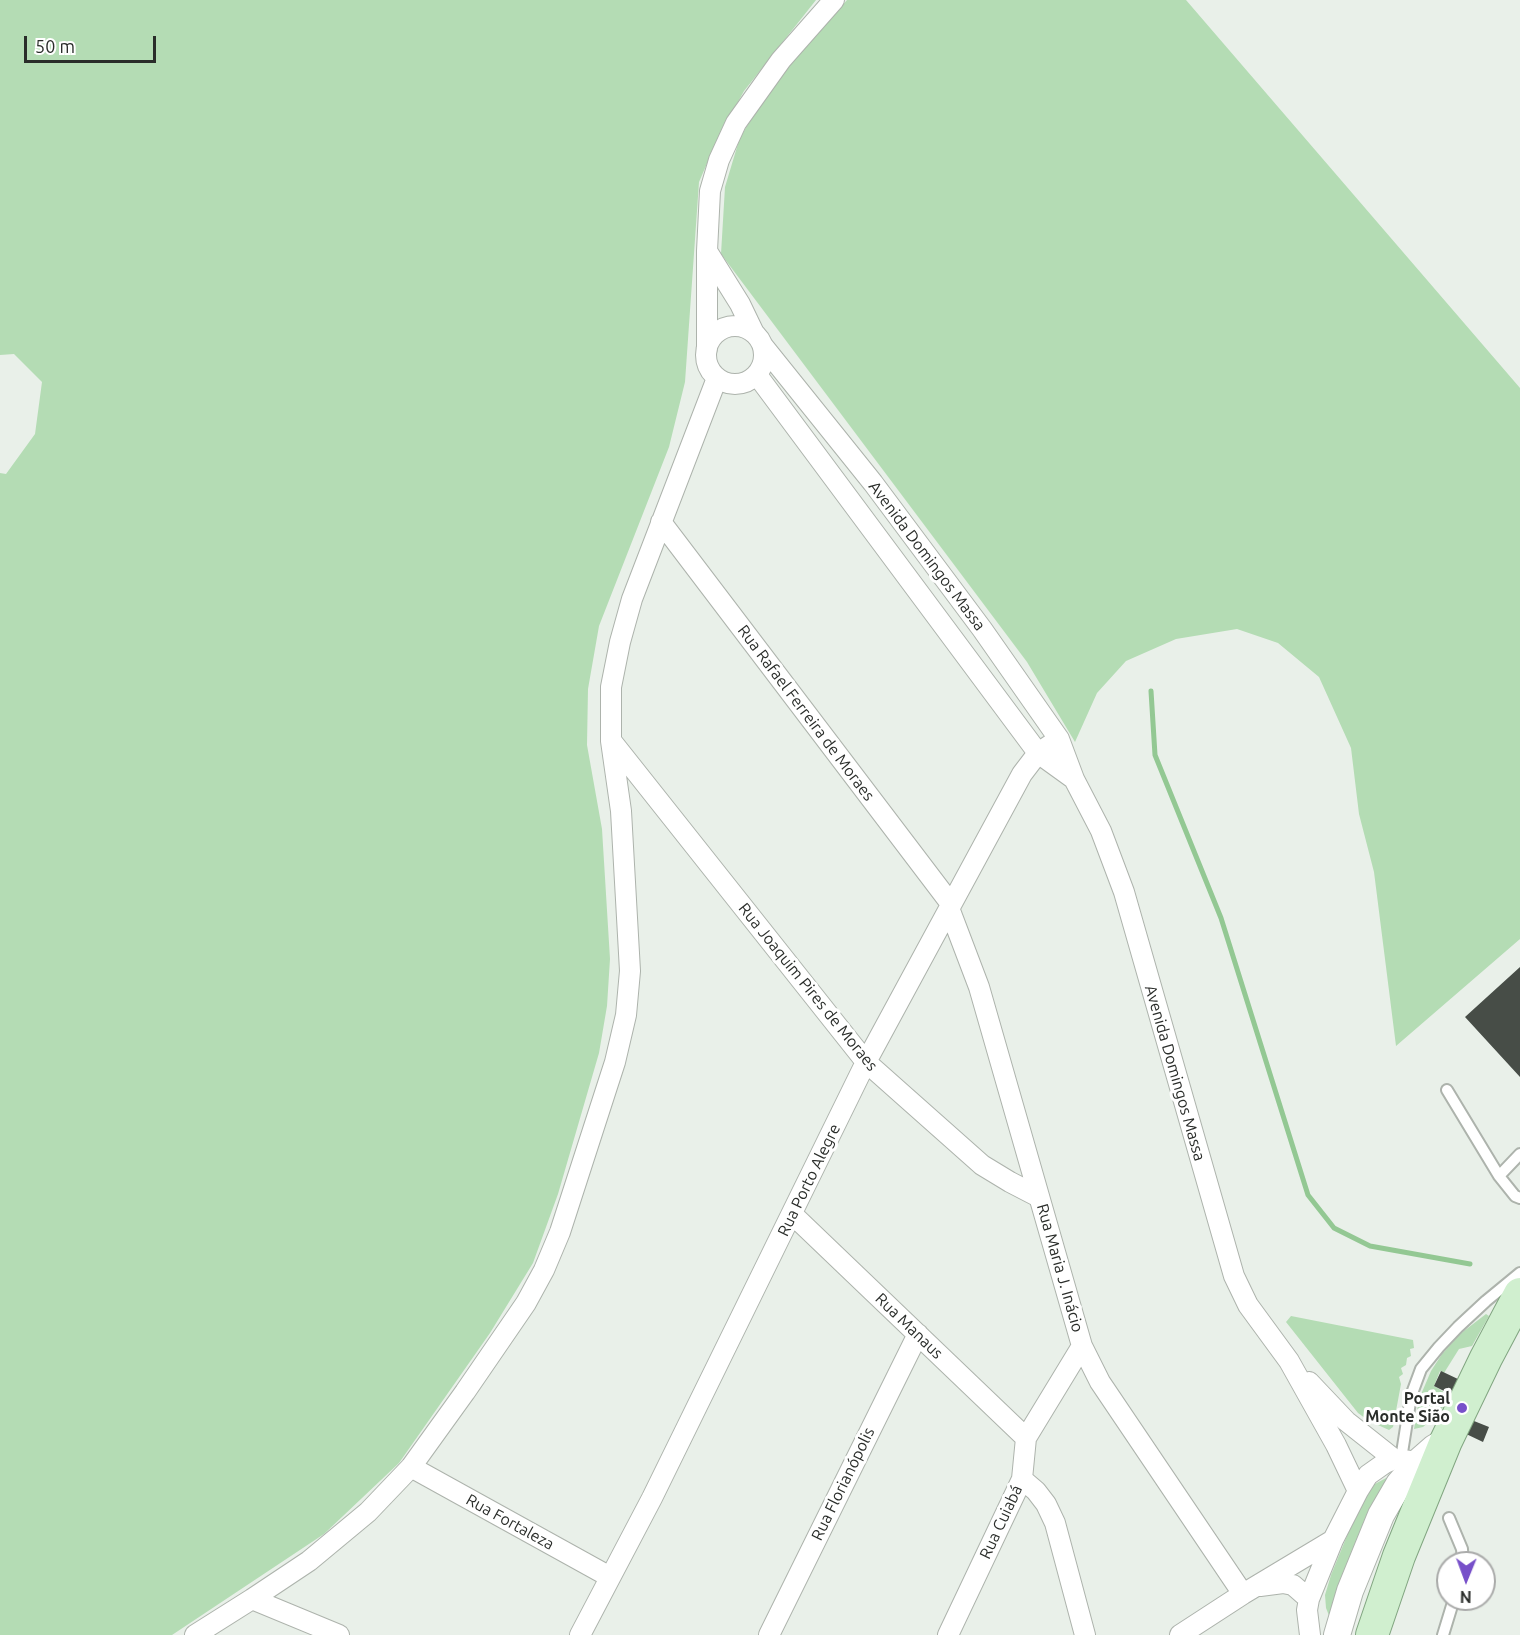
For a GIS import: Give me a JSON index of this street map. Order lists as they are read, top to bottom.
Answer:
{
  "streets": {
    "street": [
      "Avenida Domingos Massa",
      "Rua Rafael Ferreira de Moraes",
      "Rua Joaquim Pires de Moraes",
      "Rua Porto Alegre",
      "Rua Maria J. Inácio",
      "Rua Manaus",
      "Rua Florianópolis",
      "Rua Fortaleza",
      "Rua Cuiabá"
    ]
  },
  "crossings": [
    ["Avenida Domingos Massa", "Rua Porto Alegre"],
    ["Rua Rafael Ferreira de Moraes", "Rua Porto Alegre"],
    ["Rua Rafael Ferreira de Moraes", "Rua Maria J. Inácio"],
    ["Rua Joaquim Pires de Moraes", "Rua Porto Alegre"],
    ["Rua Joaquim Pires de Moraes", "Rua Maria J. Inácio"],
    ["Rua Porto Alegre", "Rua Maria J. Inácio"],
    ["Rua Porto Alegre", "Rua Manaus"],
    ["Rua Porto Alegre", "Rua Fortaleza"],
    ["Rua Maria J. Inácio", "Rua Cuiabá"],
    ["Rua Manaus", "Rua Florianópolis"],
    ["Rua Manaus", "Rua Cuiabá"]
  ],
  "places": ["Portal Monte Sião"],
  "scale_bar": "50 m",
  "north": "bottom"
}
